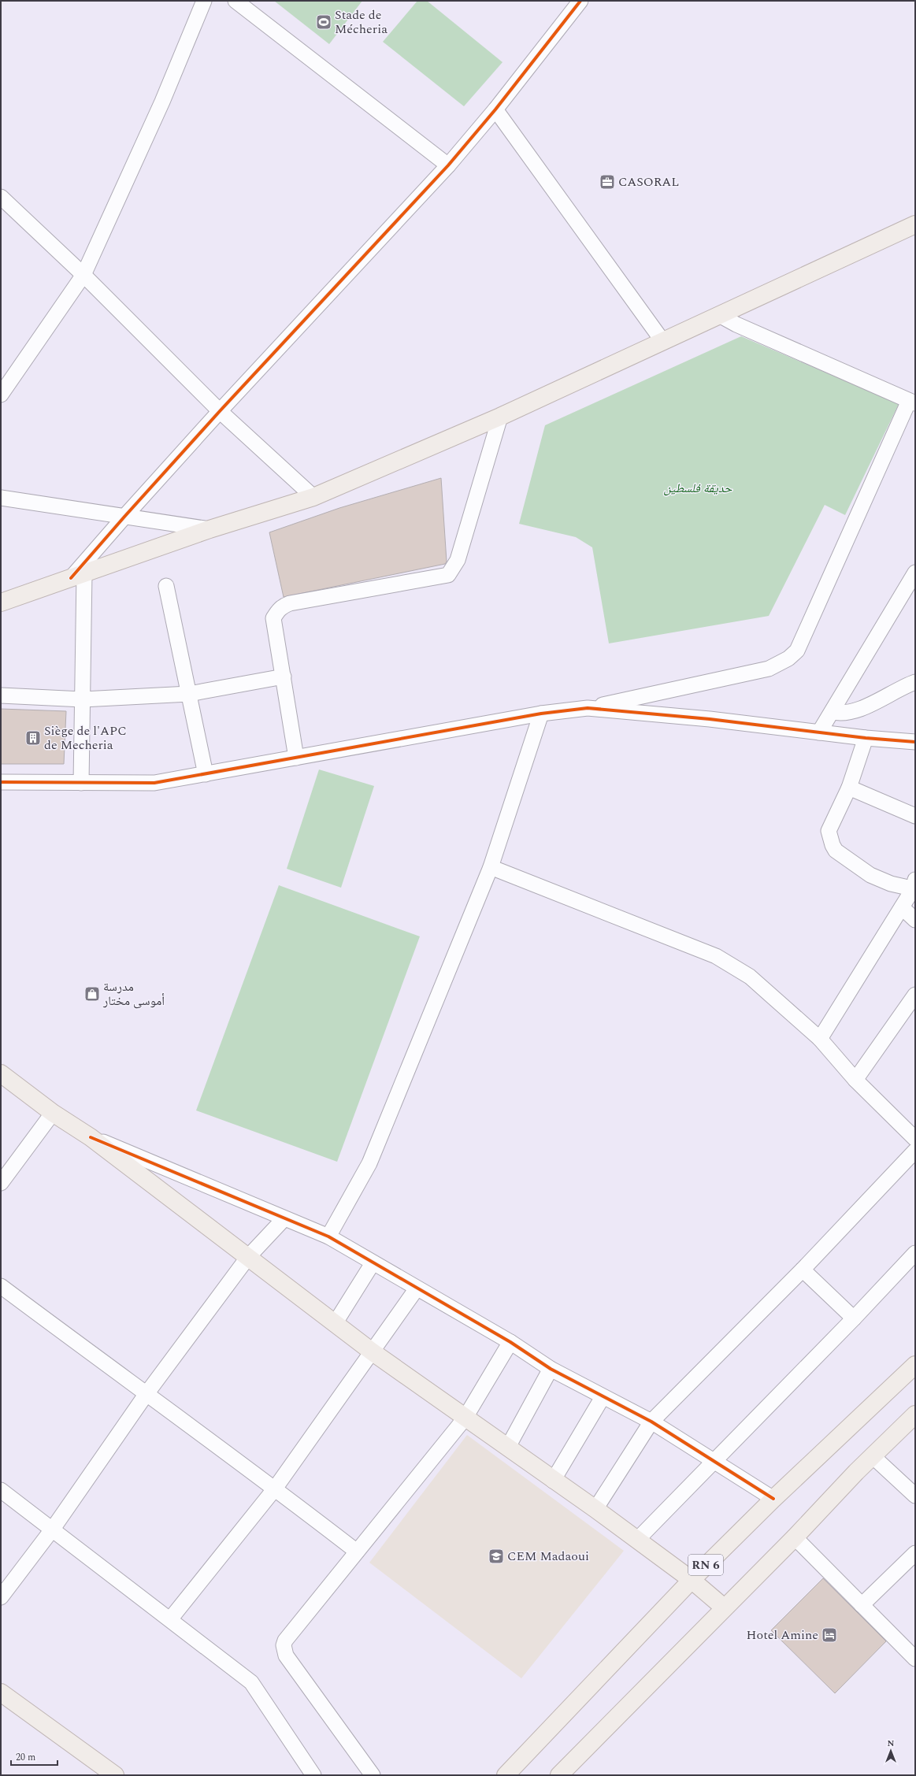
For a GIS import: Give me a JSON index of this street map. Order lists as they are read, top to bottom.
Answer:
{
  "streets": {
    "main road": ["RN 6"]
  },
  "parks": ["حديقة فلسطين"],
  "places": {
    "sports": ["Stade de Mécheria"],
    "office": ["CASORAL"],
    "building": ["Siège de l'APC de Mecheria"],
    "shop": ["مدرسة أموسى مختار"],
    "school or university": ["CEM Madaoui"],
    "hotel": ["Hotel Amine"]
  },
  "scale_bar": "20 m",
  "north": "top"
}
